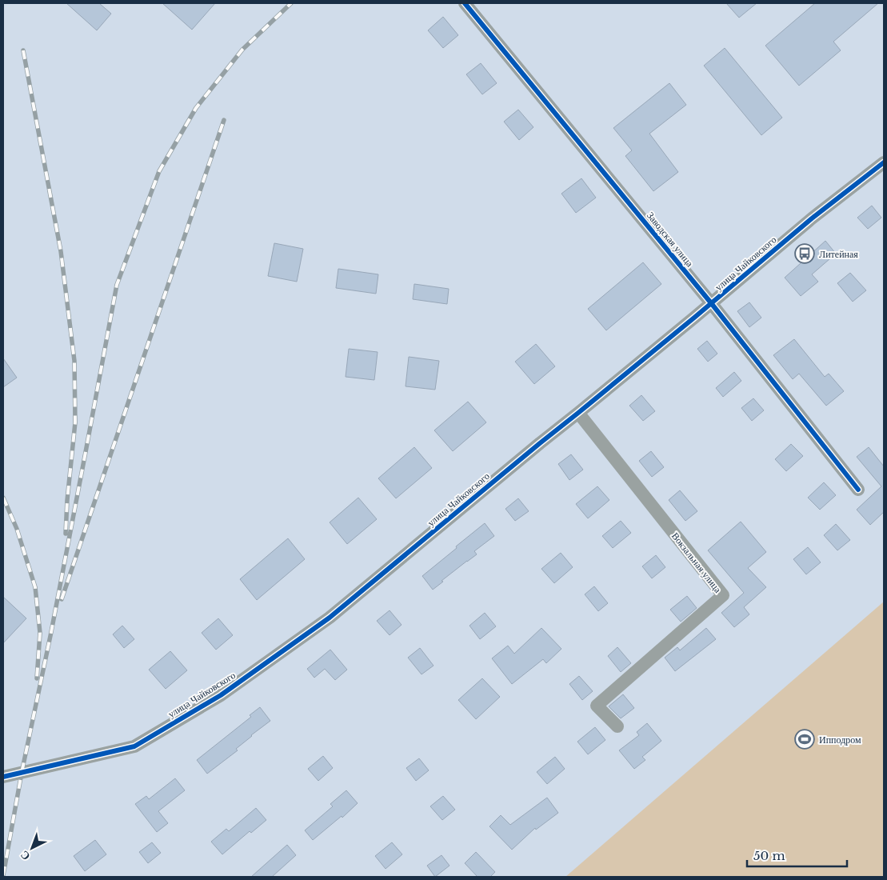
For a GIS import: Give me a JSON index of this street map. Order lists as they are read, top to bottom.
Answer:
{
  "streets": {
    "street": ["Заводская улица", "улица Чайковского", "Вокзальная улица"]
  },
  "crossings": [
    ["Заводская улица", "улица Чайковского"],
    ["улица Чайковского", "Вокзальная улица"]
  ],
  "places": {
    "bus stop": ["Литейная"],
    "sports": ["Ипподром"]
  },
  "scale_bar": "50 m",
  "north": "bottom left"
}
